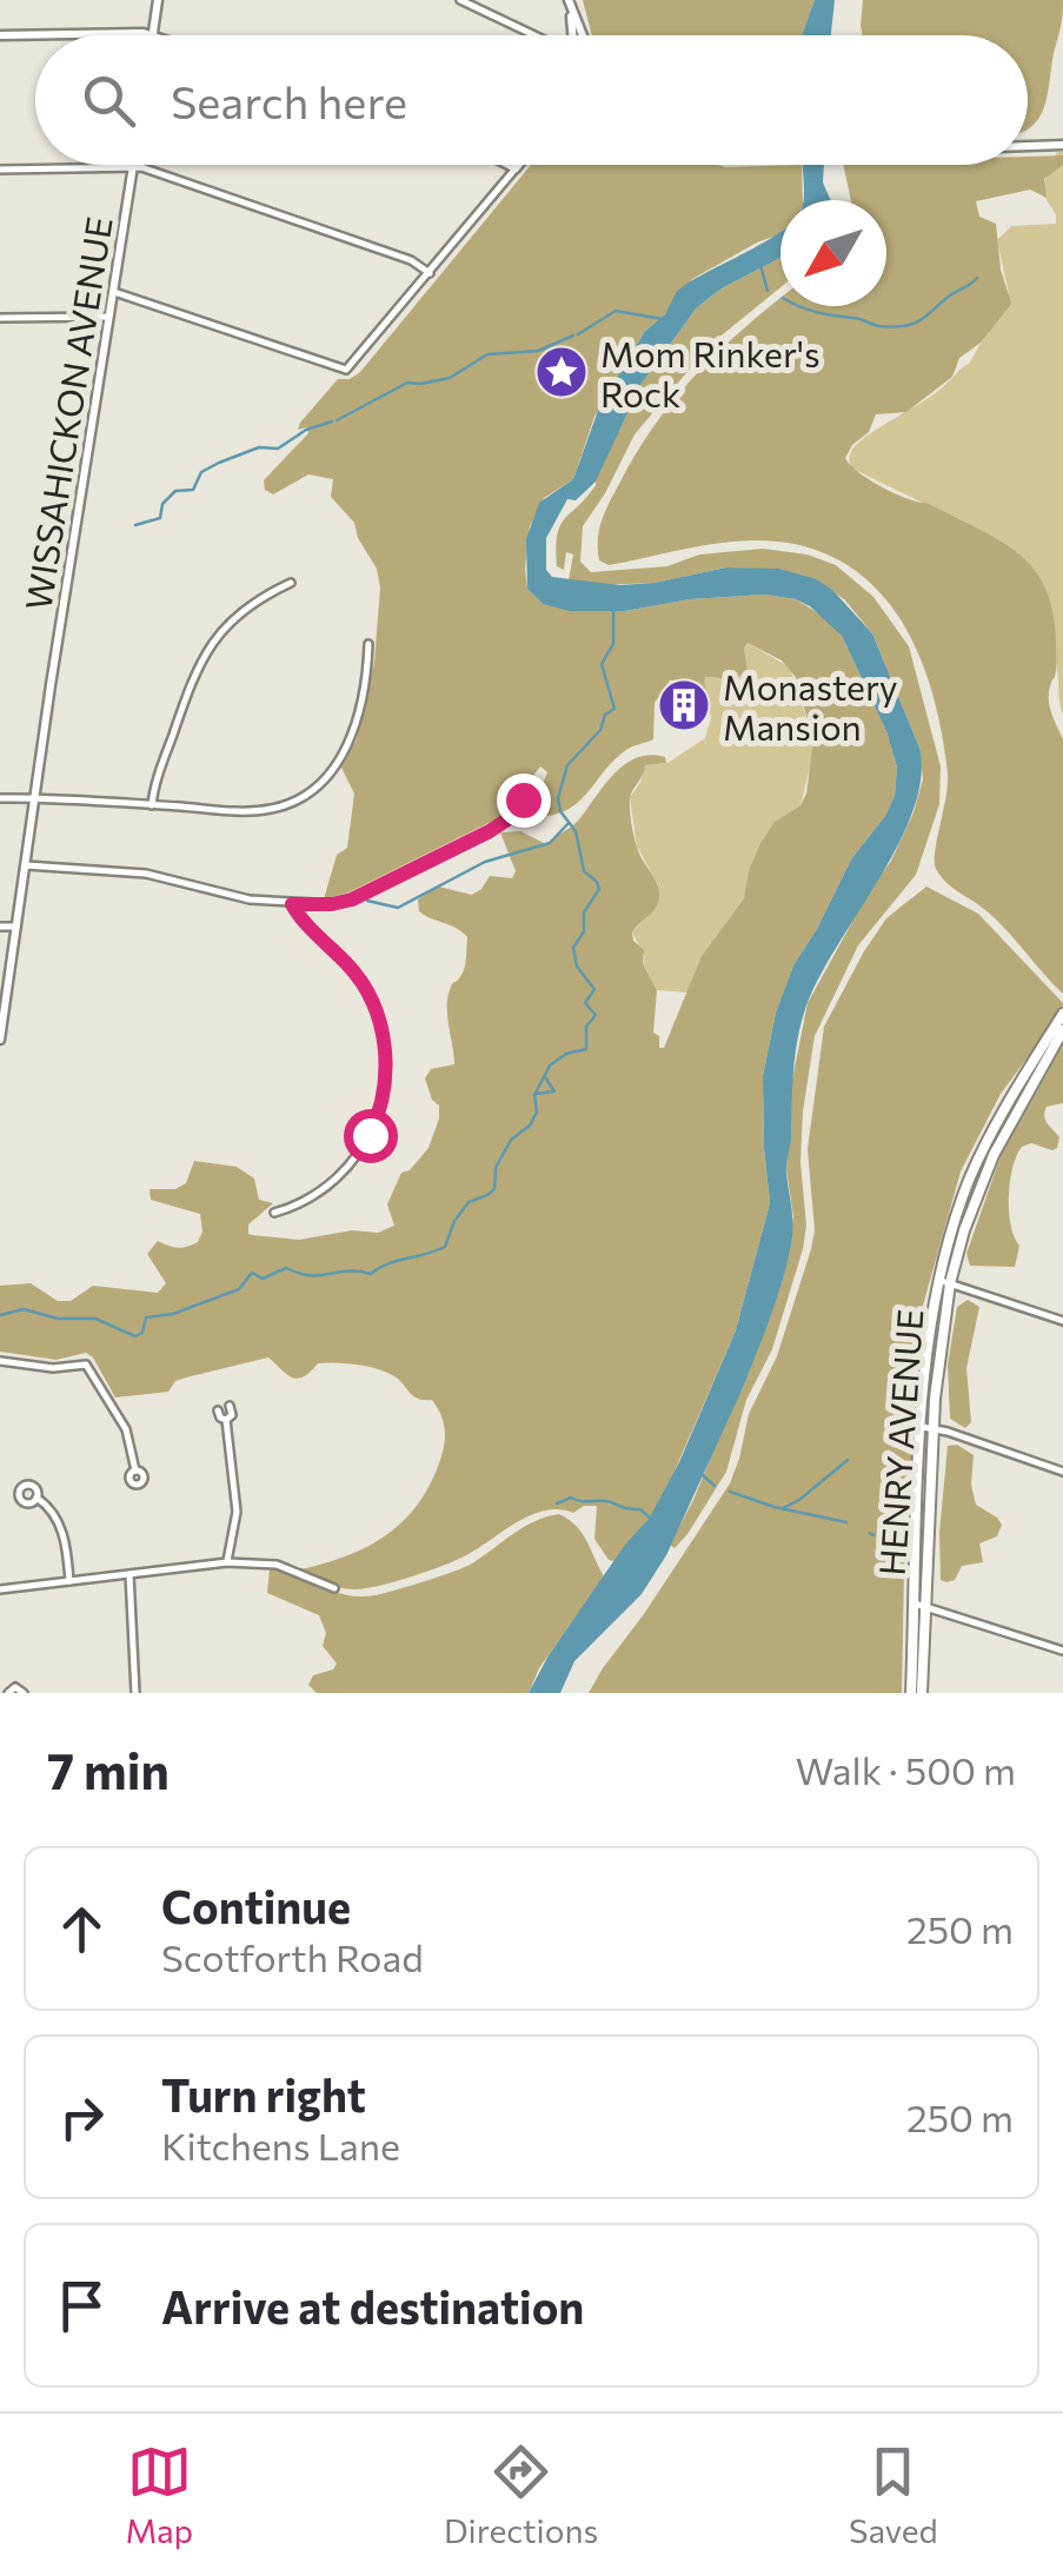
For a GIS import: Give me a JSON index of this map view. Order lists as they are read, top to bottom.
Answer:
{
  "streets": {
    "main road": ["HENRY AVENUE"],
    "street": ["WISSAHICKON AVENUE"]
  },
  "places": {
    "place": ["Mom Rinker's Rock"],
    "building": ["Monastery Mansion"]
  },
  "north": "bottom left",
  "page": {
    "search": "Search here",
    "heading": ["7 min", "Walk · 500 m"],
    "list": [
      ["Continue", "Scotforth Road", "250 m"],
      ["Turn right", "Kitchens Lane", "250 m"],
      "Arrive at destination"
    ],
    "nav": ["Map", "Directions", "Saved"]
  }
}
